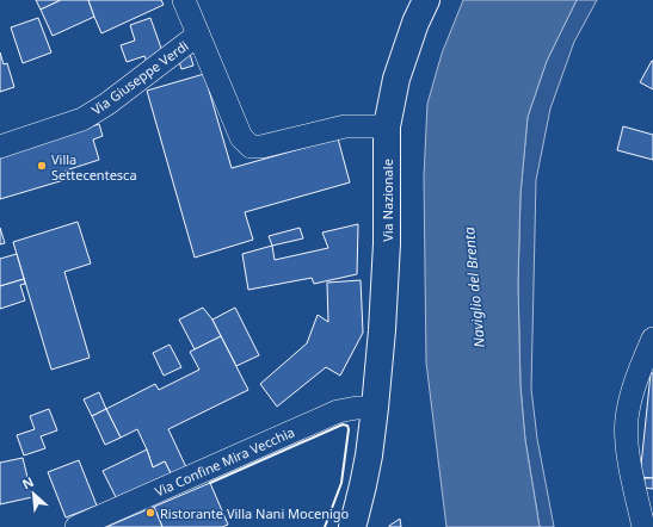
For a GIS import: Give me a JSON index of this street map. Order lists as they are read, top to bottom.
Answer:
{
  "streets": {
    "main road": ["Via Nazionale"],
    "street": ["Via Giuseppe Verdi", "Via Confine Mira Vecchia"]
  },
  "crossings": [
    ["Via Nazionale", "Via Confine Mira Vecchia"]
  ],
  "water": ["Naviglio del Brenta"],
  "places": ["Villa Settecentesca", "Ristorante Villa Nani Mocenigo"],
  "north": "top left"
}
